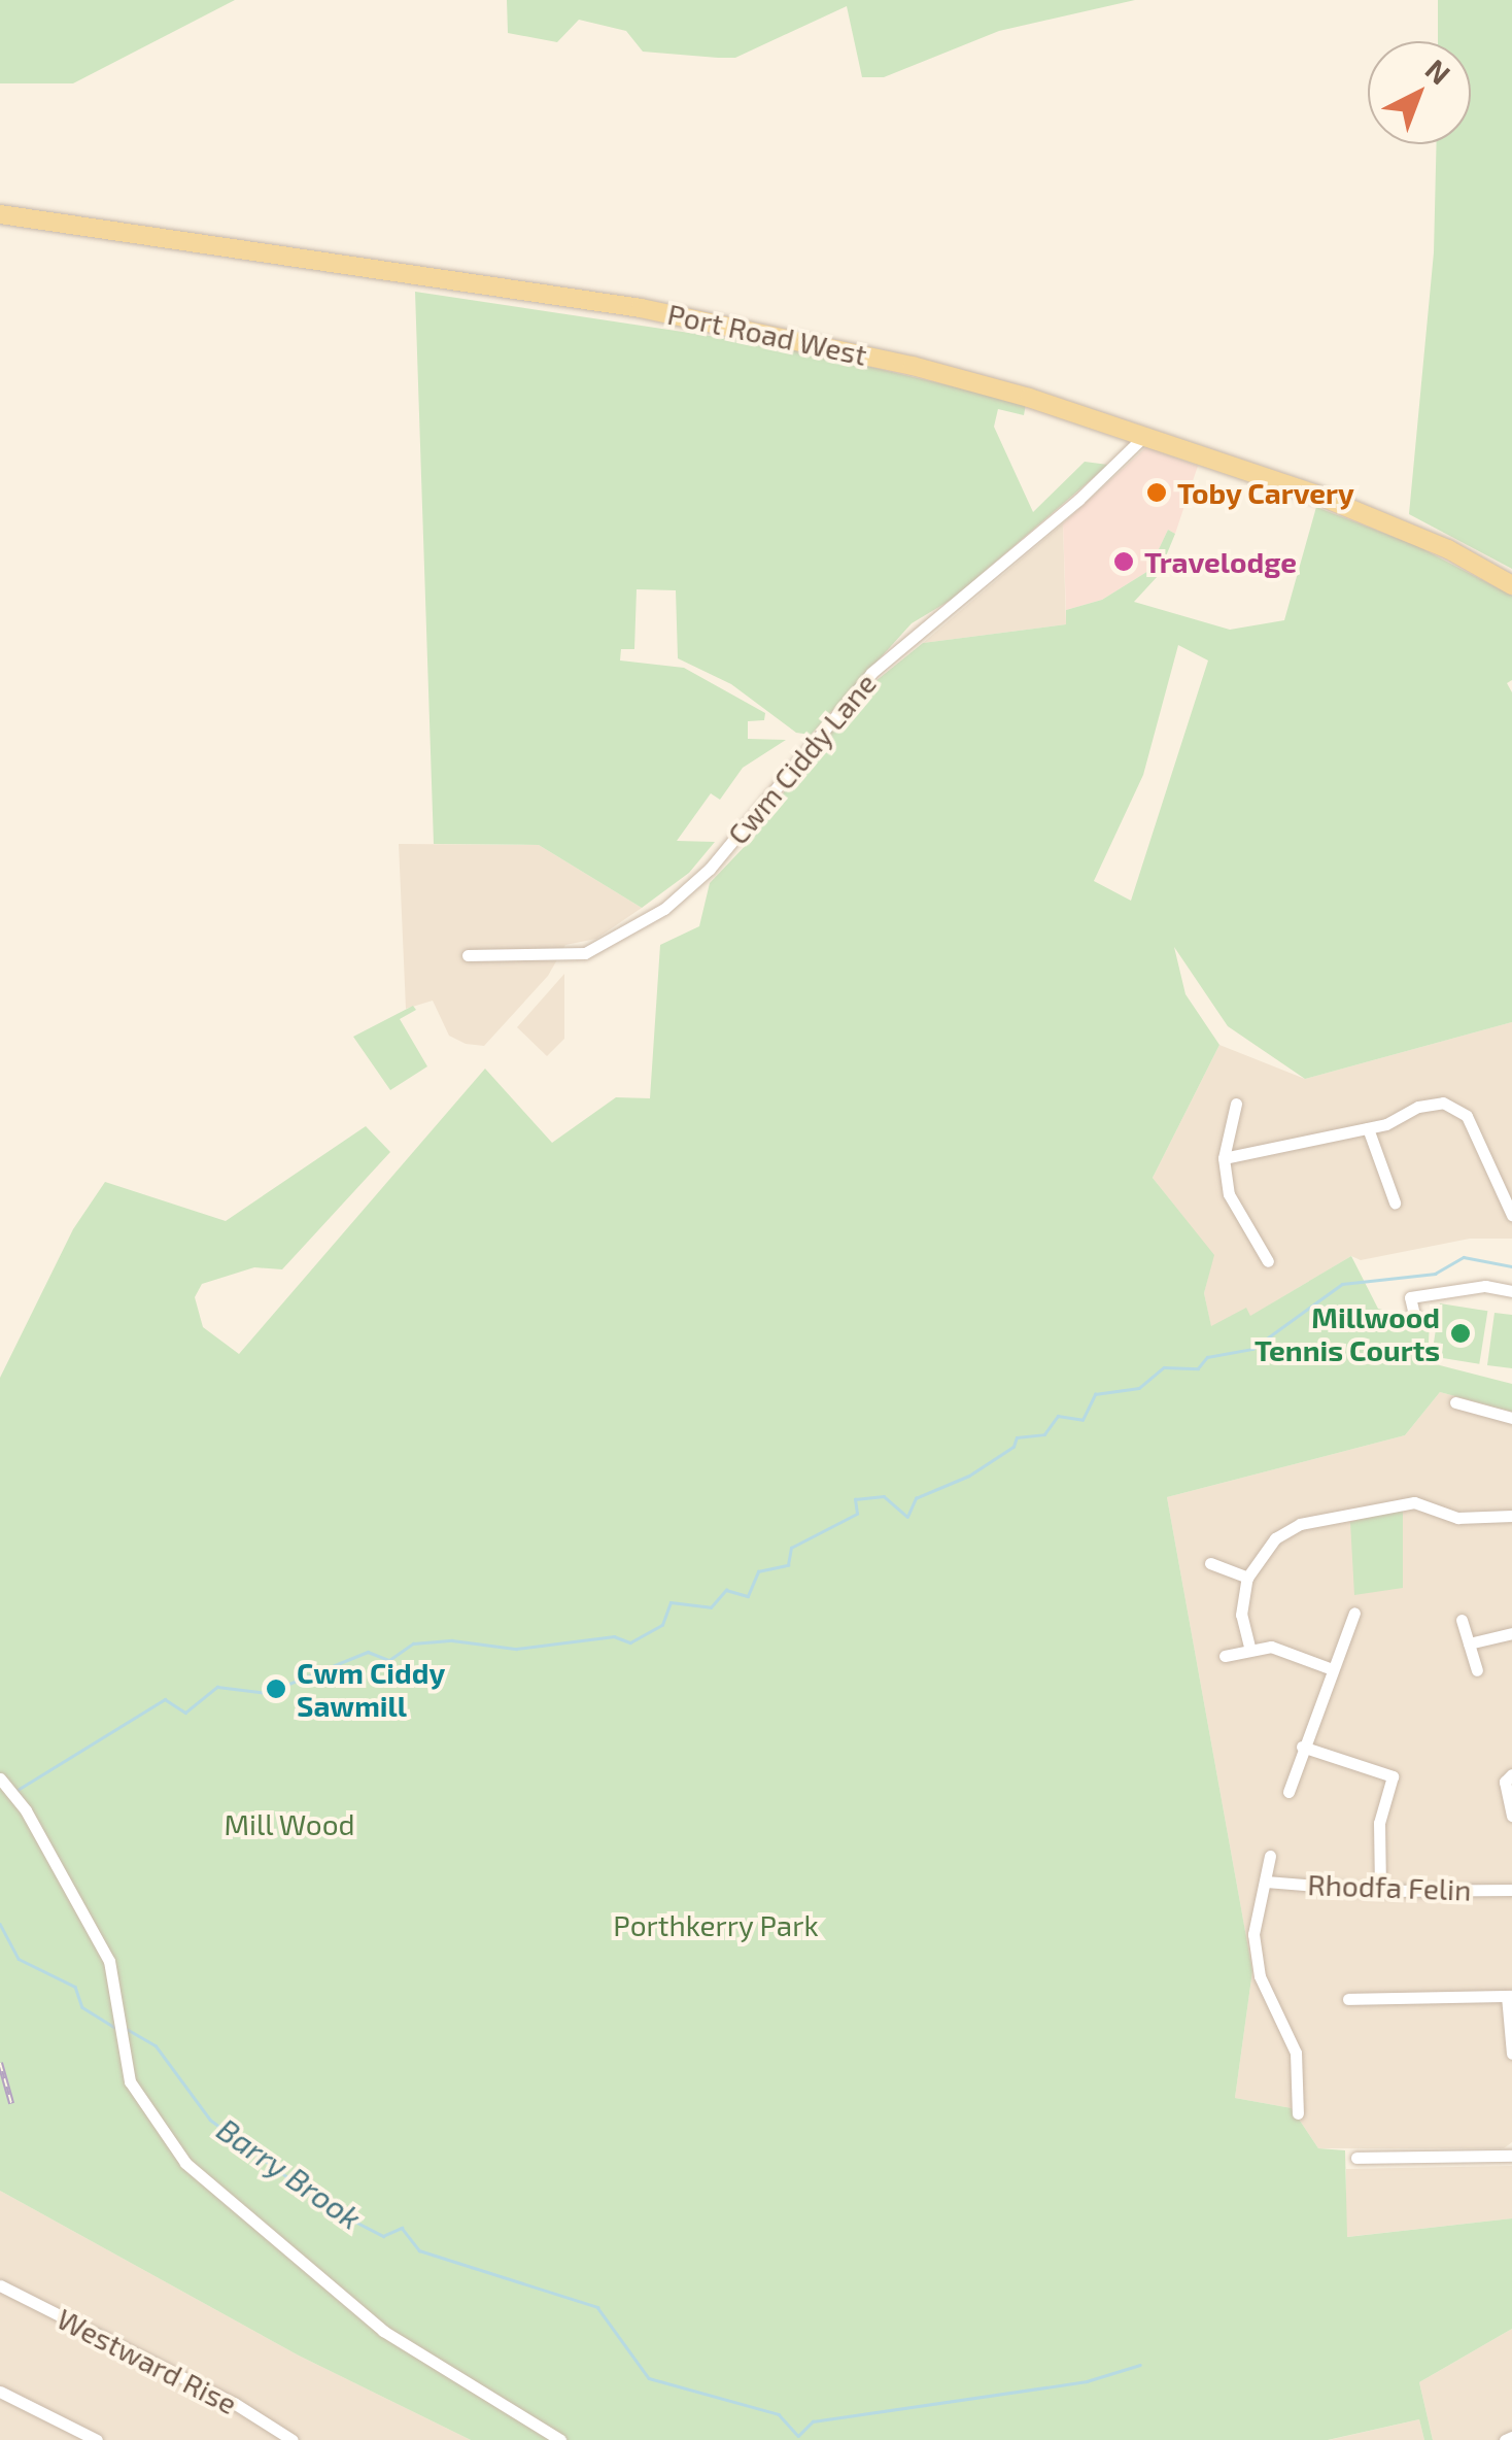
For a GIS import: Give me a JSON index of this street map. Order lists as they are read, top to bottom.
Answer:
{
  "streets": {
    "main road": ["Port Road West"],
    "street": ["Cwm Ciddy Lane", "Rhodfa Felin", "Westward Rise"]
  },
  "crossings": [
    ["Port Road West", "Cwm Ciddy Lane"]
  ],
  "water": ["Barry Brook"],
  "parks": ["Mill Wood", "Porthkerry Park"],
  "places": [
    "Toby Carvery",
    "Travelodge",
    "Millwood Tennis Courts",
    "Cwm Ciddy Sawmill"
  ],
  "north": "top right"
}
